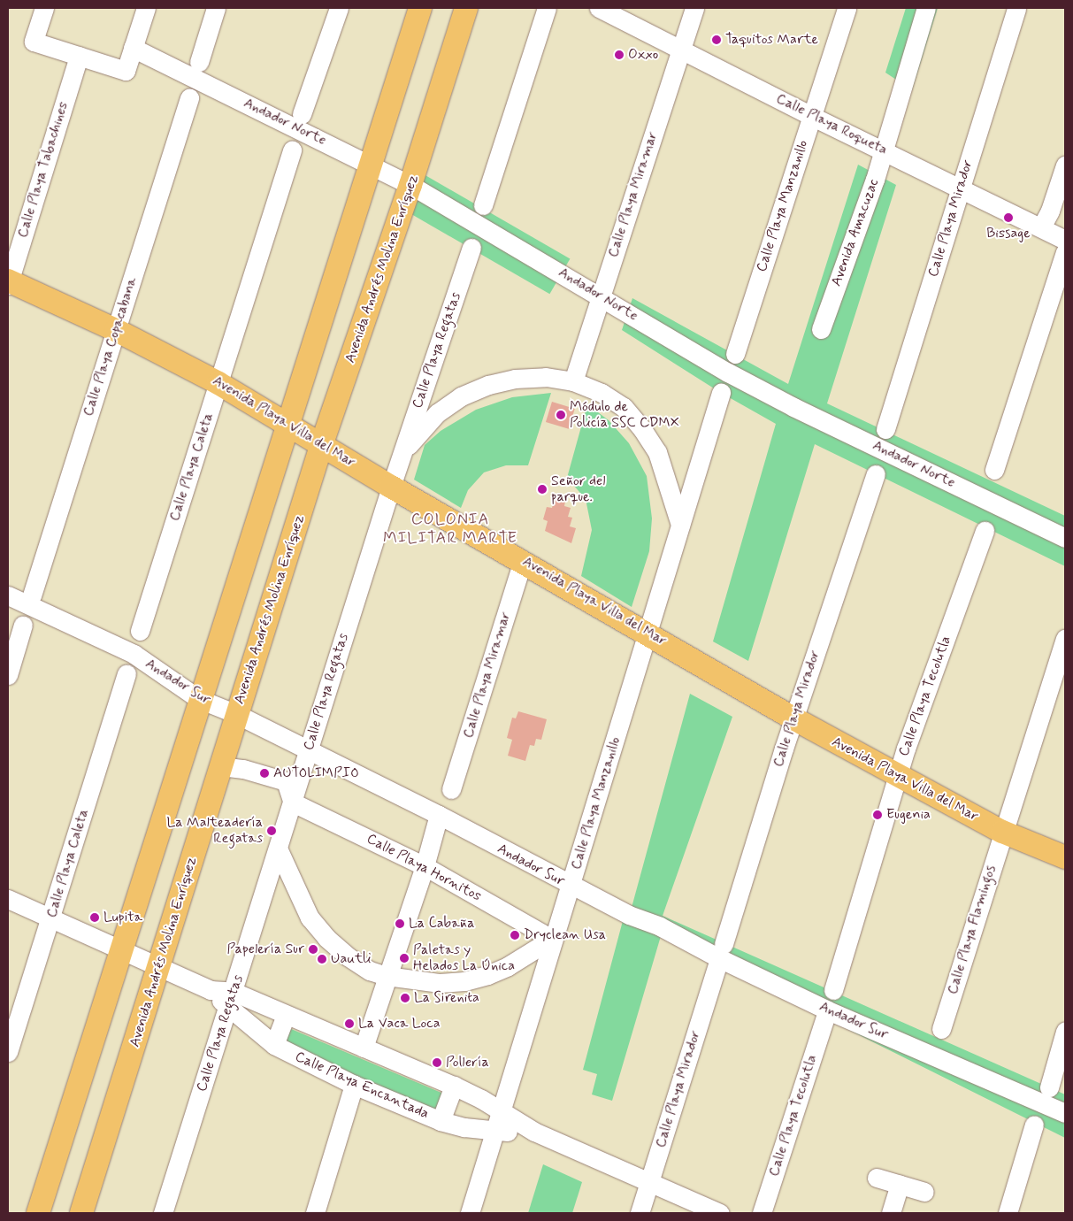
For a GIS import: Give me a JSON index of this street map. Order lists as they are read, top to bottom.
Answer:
{
  "streets": {
    "main road": ["Avenida Andrés Molina Enríquez", "Avenida Playa Villa del Mar"],
    "street": [
      "Andador Norte",
      "Calle Playa Roqueta",
      "Calle Playa Tabachines",
      "Calle Playa Miramar",
      "Calle Playa Manzanillo",
      "Calle Playa Mirador",
      "Avenida Amacuzac",
      "Calle Playa Copacabana",
      "Calle Playa Regatas",
      "Calle Playa Caleta",
      "Andador Sur",
      "Calle Playa Tecolutla",
      "Calle Playa Hornitos",
      "Calle Playa Flamingos",
      "Calle Playa Encantada"
    ]
  },
  "crossings": [
    ["Andador Norte", "Calle Playa Miramar"],
    ["Andador Norte", "Avenida Andrés Molina Enríquez"],
    ["Calle Playa Roqueta", "Calle Playa Miramar"],
    ["Calle Playa Roqueta", "Calle Playa Manzanillo"],
    ["Calle Playa Roqueta", "Calle Playa Mirador"],
    ["Calle Playa Roqueta", "Avenida Amacuzac"],
    ["Calle Playa Tabachines", "Avenida Playa Villa del Mar"],
    ["Calle Playa Miramar", "Avenida Playa Villa del Mar"],
    ["Calle Playa Manzanillo", "Avenida Playa Villa del Mar"],
    ["Calle Playa Manzanillo", "Andador Sur"],
    ["Calle Playa Manzanillo", "Calle Playa Hornitos"],
    ["Calle Playa Manzanillo", "Calle Playa Encantada"],
    ["Calle Playa Mirador", "Avenida Playa Villa del Mar"],
    ["Calle Playa Mirador", "Calle Playa Encantada"],
    ["Avenida Andrés Molina Enríquez", "Avenida Playa Villa del Mar"],
    ["Avenida Andrés Molina Enríquez", "Andador Sur"],
    ["Avenida Andrés Molina Enríquez", "Calle Playa Encantada"],
    ["Calle Playa Copacabana", "Avenida Playa Villa del Mar"],
    ["Calle Playa Regatas", "Avenida Playa Villa del Mar"],
    ["Calle Playa Regatas", "Andador Sur"],
    ["Calle Playa Regatas", "Calle Playa Hornitos"],
    ["Calle Playa Regatas", "Calle Playa Encantada"],
    ["Avenida Playa Villa del Mar", "Calle Playa Caleta"],
    ["Avenida Playa Villa del Mar", "Calle Playa Tecolutla"],
    ["Avenida Playa Villa del Mar", "Calle Playa Flamingos"],
    ["Calle Playa Caleta", "Calle Playa Encantada"]
  ],
  "districts": ["COLONIA MILITAR MARTE"],
  "places": [
    "Taquitos Marte",
    "Oxxo",
    "Bissage",
    "Módulo de Policía SSC CDMX",
    "Señor del parque.",
    "AUTOLIMPIO",
    "Eugenia",
    "La Malteadería Regatas",
    "Lupita",
    "La Cabaña",
    "Dryclean Usa",
    "Papelería Sur",
    "Paletas y Helados La Única",
    "Uautli",
    "La Sirenita",
    "La Vaca Loca",
    "Pollería"
  ]
}
